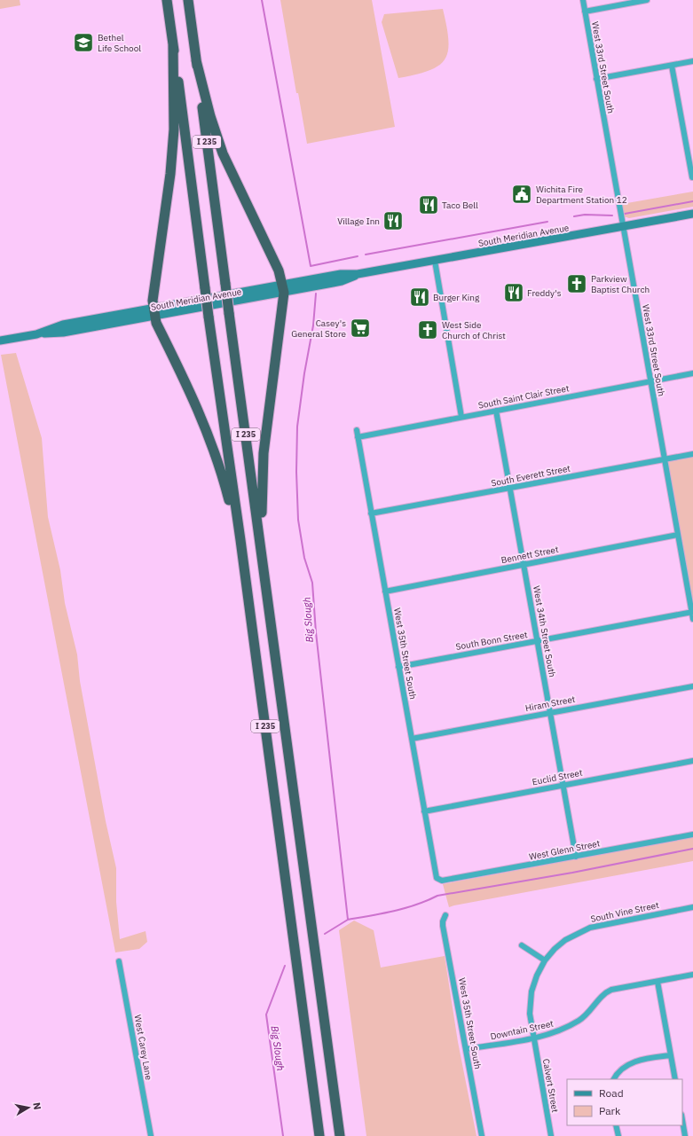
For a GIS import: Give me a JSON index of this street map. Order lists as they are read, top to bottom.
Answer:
{
  "streets": {
    "highway": ["I 235"],
    "main road": ["South Meridian Avenue"],
    "street": [
      "West 33rd Street South",
      "South Saint Clair Street",
      "South Everett Street",
      "Bennett Street",
      "West 34th Street South",
      "South Bonn Street",
      "West 35th Street South",
      "Hiram Street",
      "Euclid Street",
      "West Glenn Street",
      "South Vine Street",
      "Downtain Street",
      "West Carey Lane",
      "Calvert Street"
    ]
  },
  "crossings": [
    ["West 33rd Street South", "South Meridian Avenue"],
    ["West 33rd Street South", "South Saint Clair Street"],
    ["West 33rd Street South", "South Everett Street"],
    ["West 33rd Street South", "Bennett Street"],
    ["West 33rd Street South", "South Bonn Street"],
    ["South Saint Clair Street", "West 34th Street South"],
    ["South Saint Clair Street", "West 35th Street South"],
    ["South Everett Street", "West 34th Street South"],
    ["South Everett Street", "West 35th Street South"],
    ["Bennett Street", "West 34th Street South"],
    ["Bennett Street", "West 35th Street South"],
    ["West 34th Street South", "South Bonn Street"],
    ["West 34th Street South", "Hiram Street"],
    ["West 34th Street South", "Euclid Street"],
    ["West 34th Street South", "West Glenn Street"],
    ["South Bonn Street", "West 35th Street South"],
    ["West 35th Street South", "Hiram Street"],
    ["West 35th Street South", "Euclid Street"],
    ["West 35th Street South", "West Glenn Street"],
    ["West 35th Street South", "Downtain Street"],
    ["South Vine Street", "Downtain Street"],
    ["South Vine Street", "Calvert Street"],
    ["Downtain Street", "Calvert Street"]
  ],
  "water": ["Big Slough"],
  "places": {
    "school or university": ["Bethel Life School"],
    "public building": ["Wichita Fire Department Station 12"],
    "restaurant": [
      "Taco Bell",
      "Village Inn",
      "Freddy's",
      "Burger King"
    ],
    "church": ["Parkview Baptist Church", "West Side Church of Christ"],
    "supermarket": ["Casey's General Store"]
  },
  "legend": ["Road", "Park"],
  "north": "right"
}
